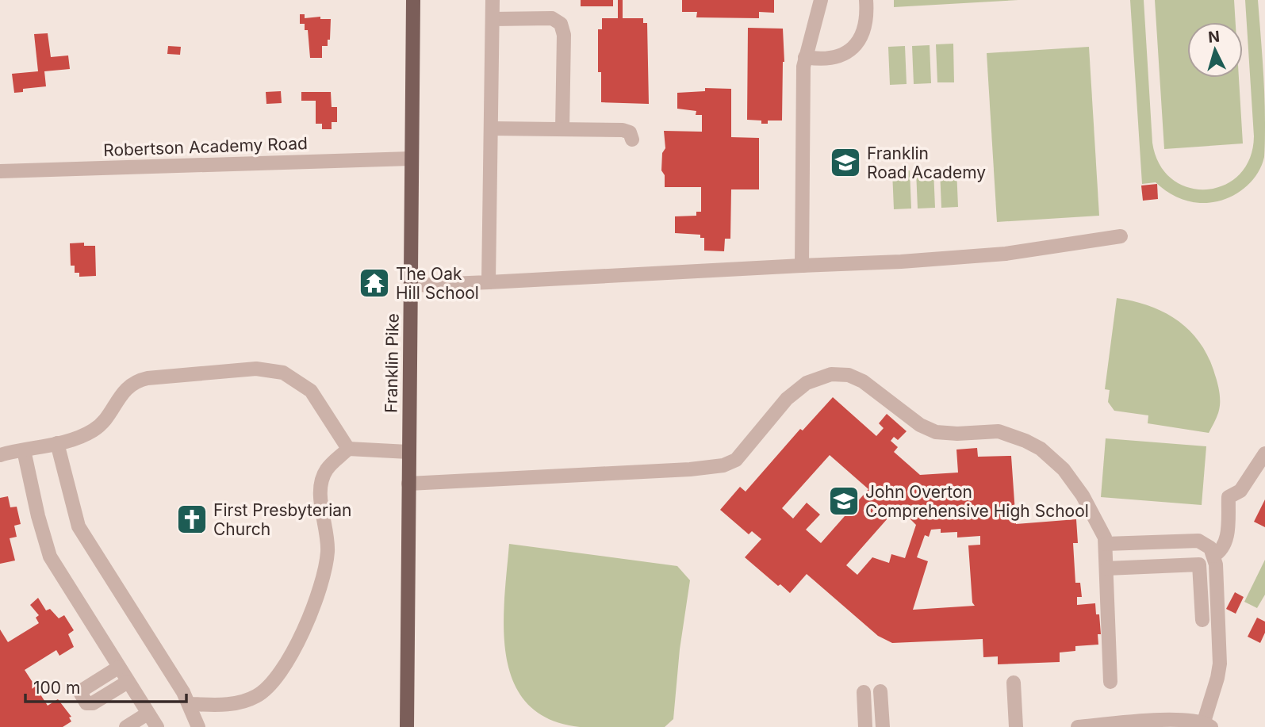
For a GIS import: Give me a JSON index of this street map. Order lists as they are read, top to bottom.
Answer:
{
  "streets": {
    "main road": ["Franklin Pike"],
    "street": ["Robertson Academy Road"]
  },
  "crossings": [
    ["Robertson Academy Road", "Franklin Pike"]
  ],
  "places": {
    "school or university": ["Franklin Road Academy", "John Overton Comprehensive High School"],
    "temple": ["The Oak Hill School"],
    "church": ["First Presbyterian Church"]
  },
  "scale_bar": "100 m",
  "north": "top"
}
